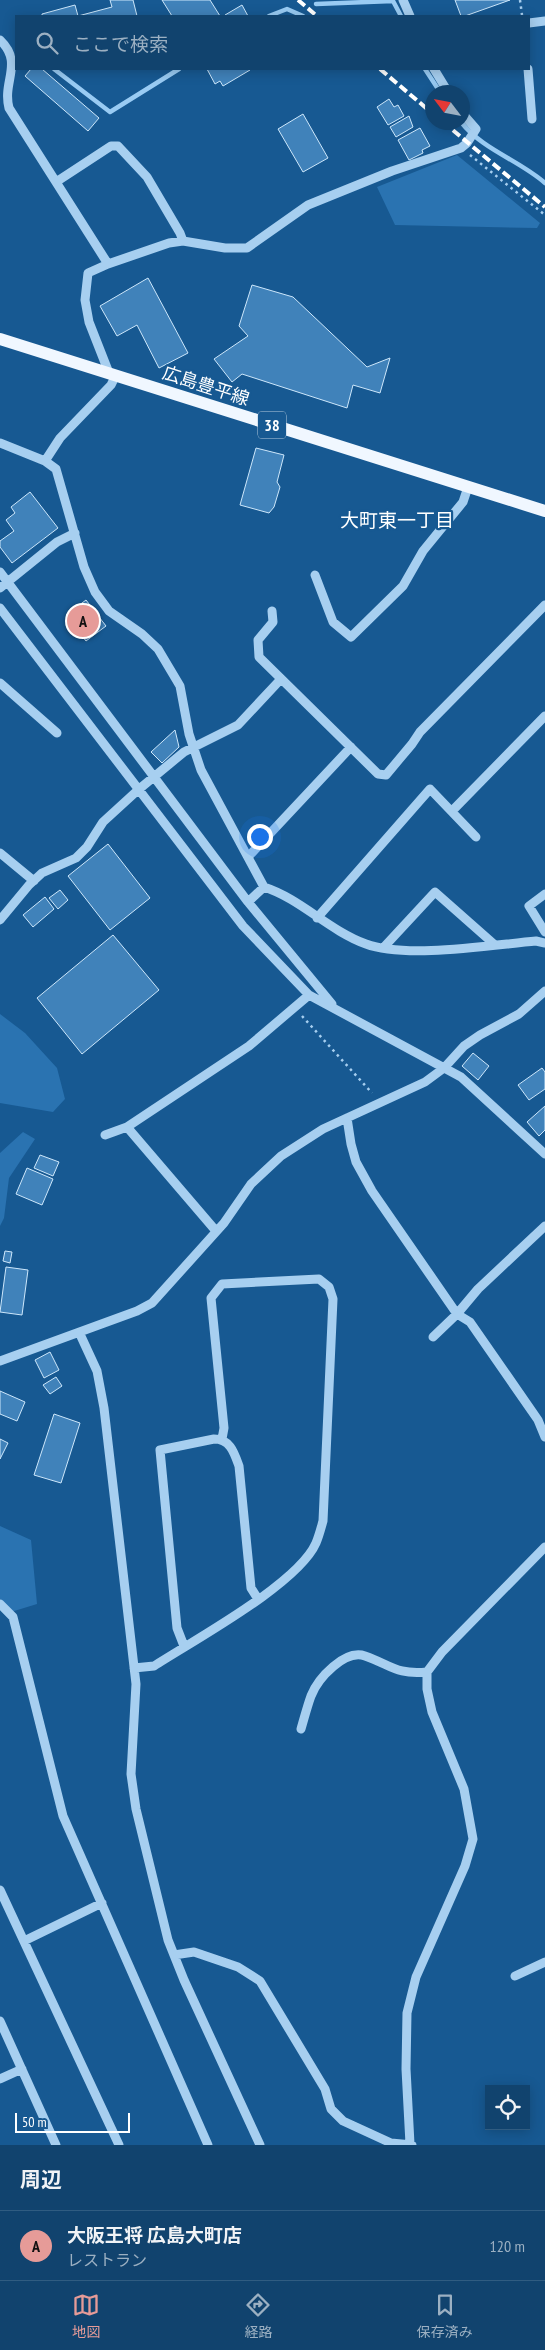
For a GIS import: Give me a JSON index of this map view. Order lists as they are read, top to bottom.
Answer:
{
  "streets": {
    "main road": ["広島豊平線", "38"]
  },
  "districts": ["大町東一丁目"],
  "scale_bar": "50 m",
  "north": "top left",
  "page": {
    "search": "ここで検索",
    "pins": "A",
    "scale": "50 m",
    "heading": "周辺",
    "list": [
      {
        "mark": "A",
        "name": "大阪王将 広島大町店",
        "note": "レストラン",
        "value": "120 m"
      }
    ],
    "nav": ["地図", "経路", "保存済み"]
  }
}
